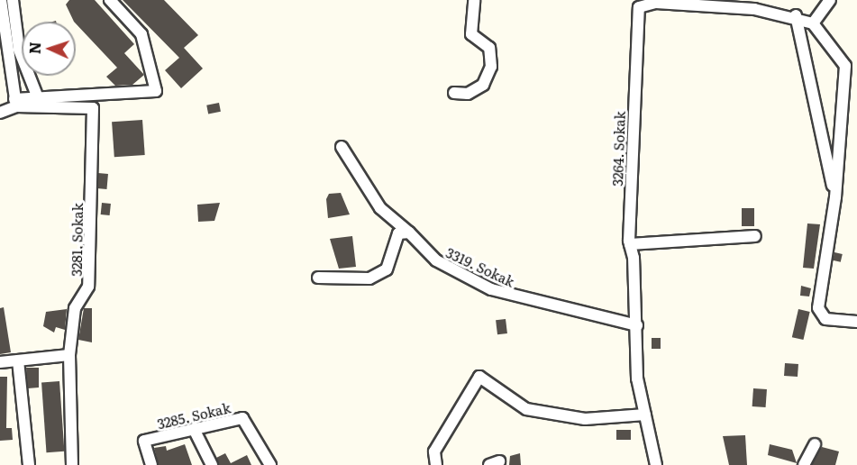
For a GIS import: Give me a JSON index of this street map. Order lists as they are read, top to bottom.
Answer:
{
  "streets": {
    "street": [
      "3264. Sokak",
      "3281. Sokak",
      "3319. Sokak",
      "3285. Sokak"
    ]
  },
  "crossings": [
    ["3264. Sokak", "3319. Sokak"]
  ],
  "north": "left"
}
